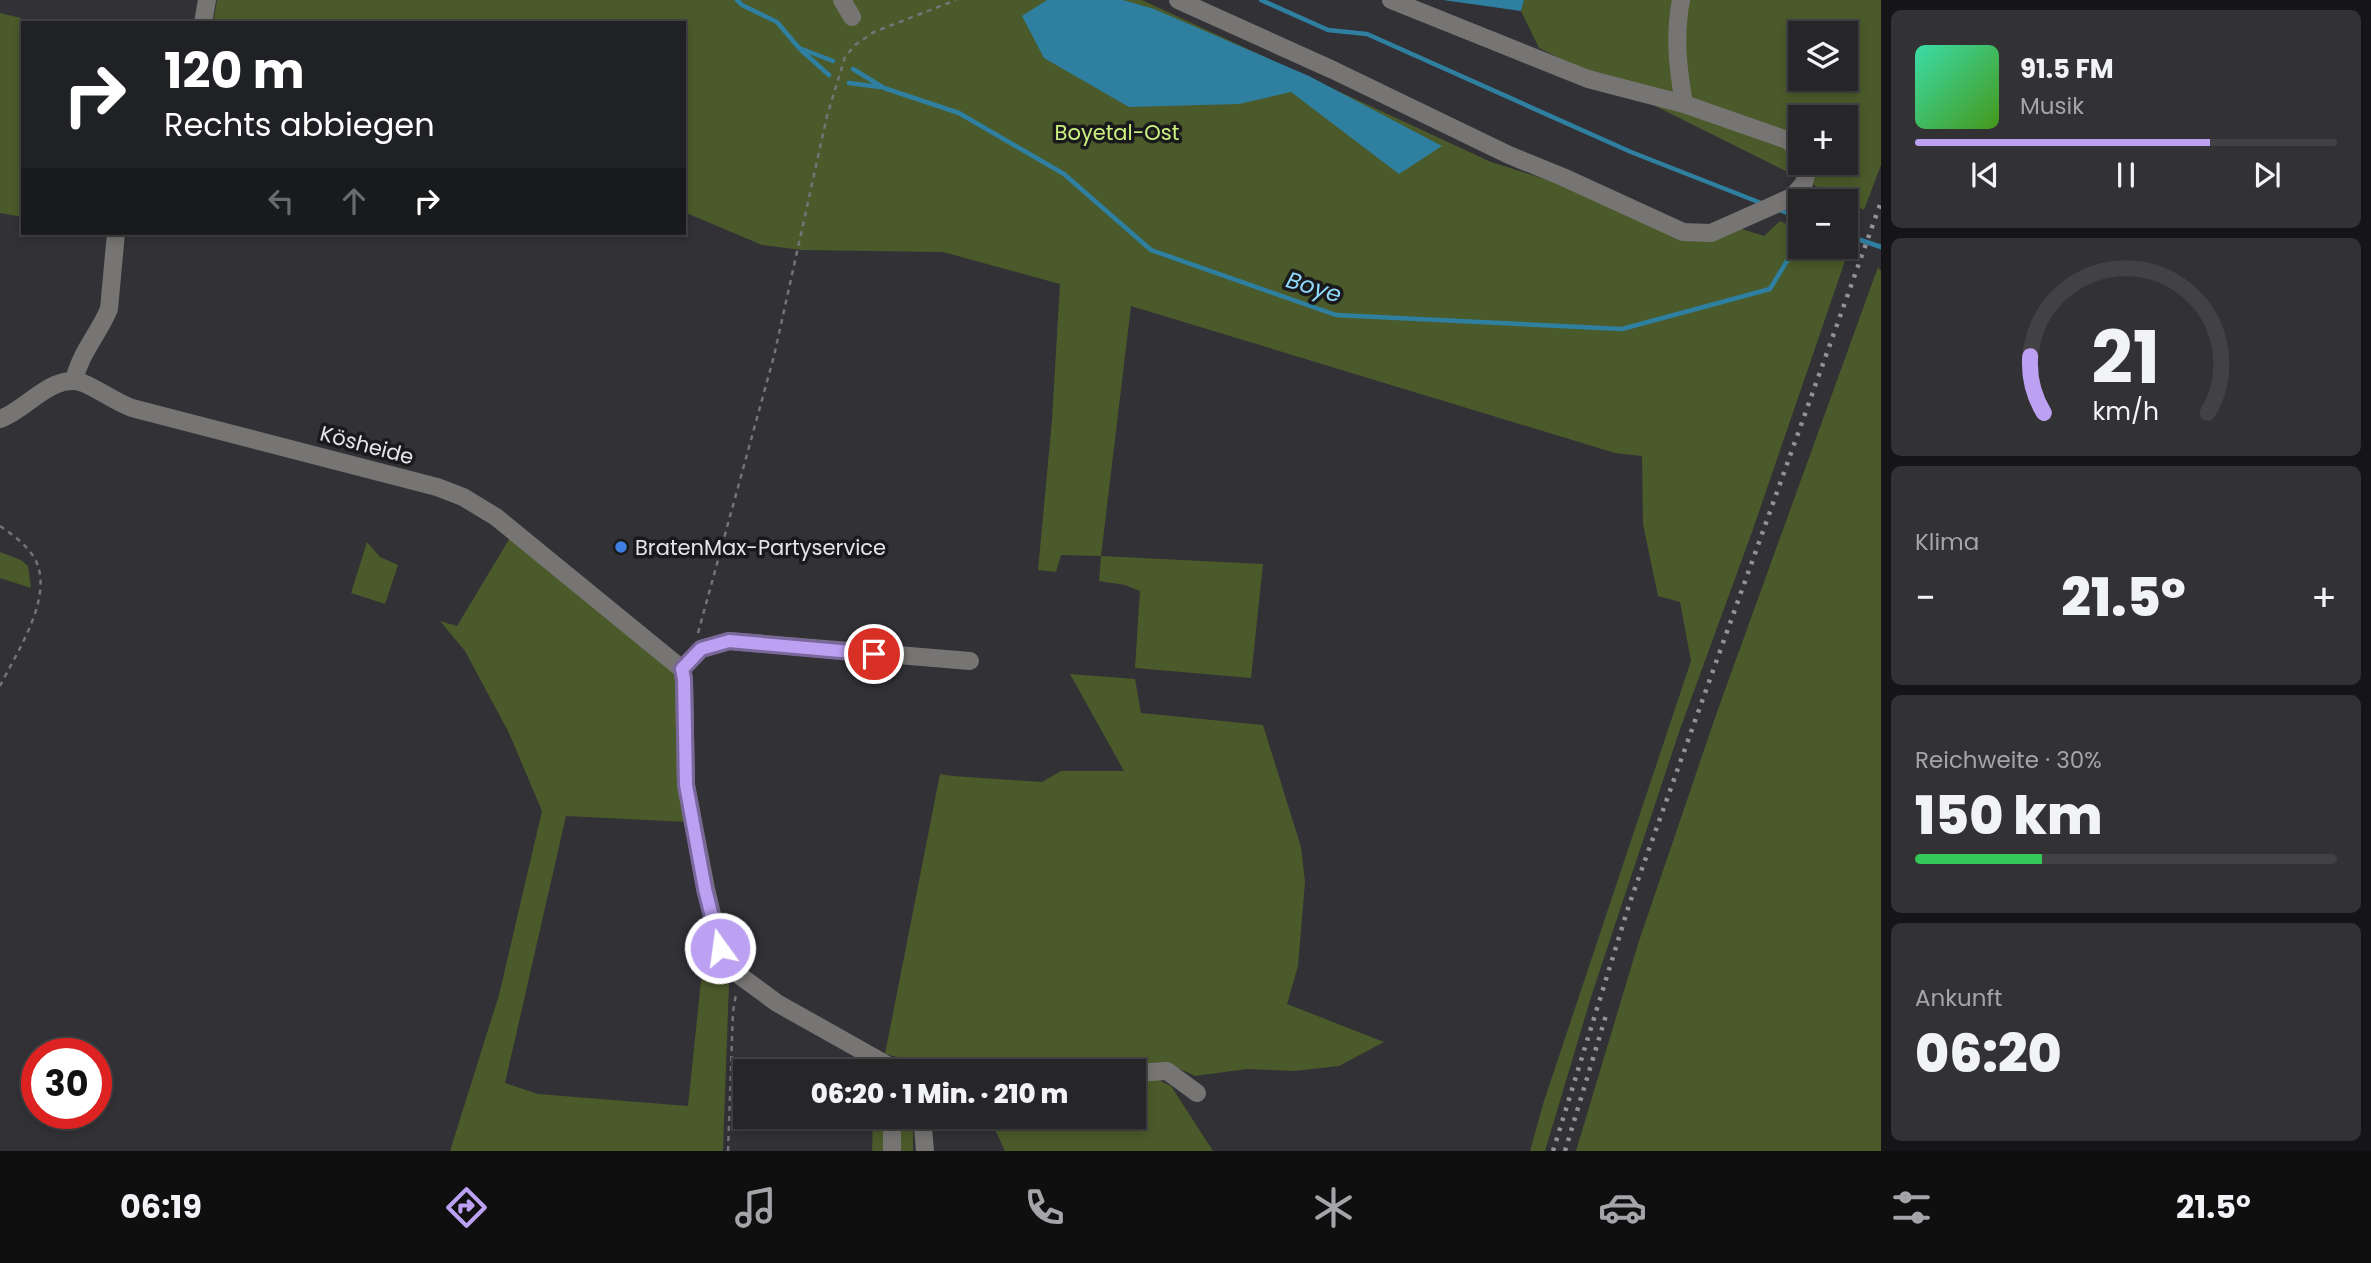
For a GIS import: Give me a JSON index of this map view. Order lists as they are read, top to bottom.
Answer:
{
  "streets": {
    "street": ["Kösheide"]
  },
  "water": ["Boye"],
  "parks": ["Boyetal-Ost"],
  "places": ["BratenMax-Partyservice"],
  "page": {
    "map_buttons": ["+", "−"],
    "turn": ["120 m", "Rechts abbiegen"],
    "song": ["91.5 FM", "Musik"],
    "tile": [
      "Klima",
      ["Reichweite · 30%", "150 km"],
      ["Ankunft", "06:20"]
    ],
    "heat": ["−", "21.5°", "+"],
    "limit": "30",
    "trip": "06:20 · 1 Min. · 210 m",
    "tabs": ["06:19", "21.5°"],
    "gauge": ["21", "km/h"]
  }
}
